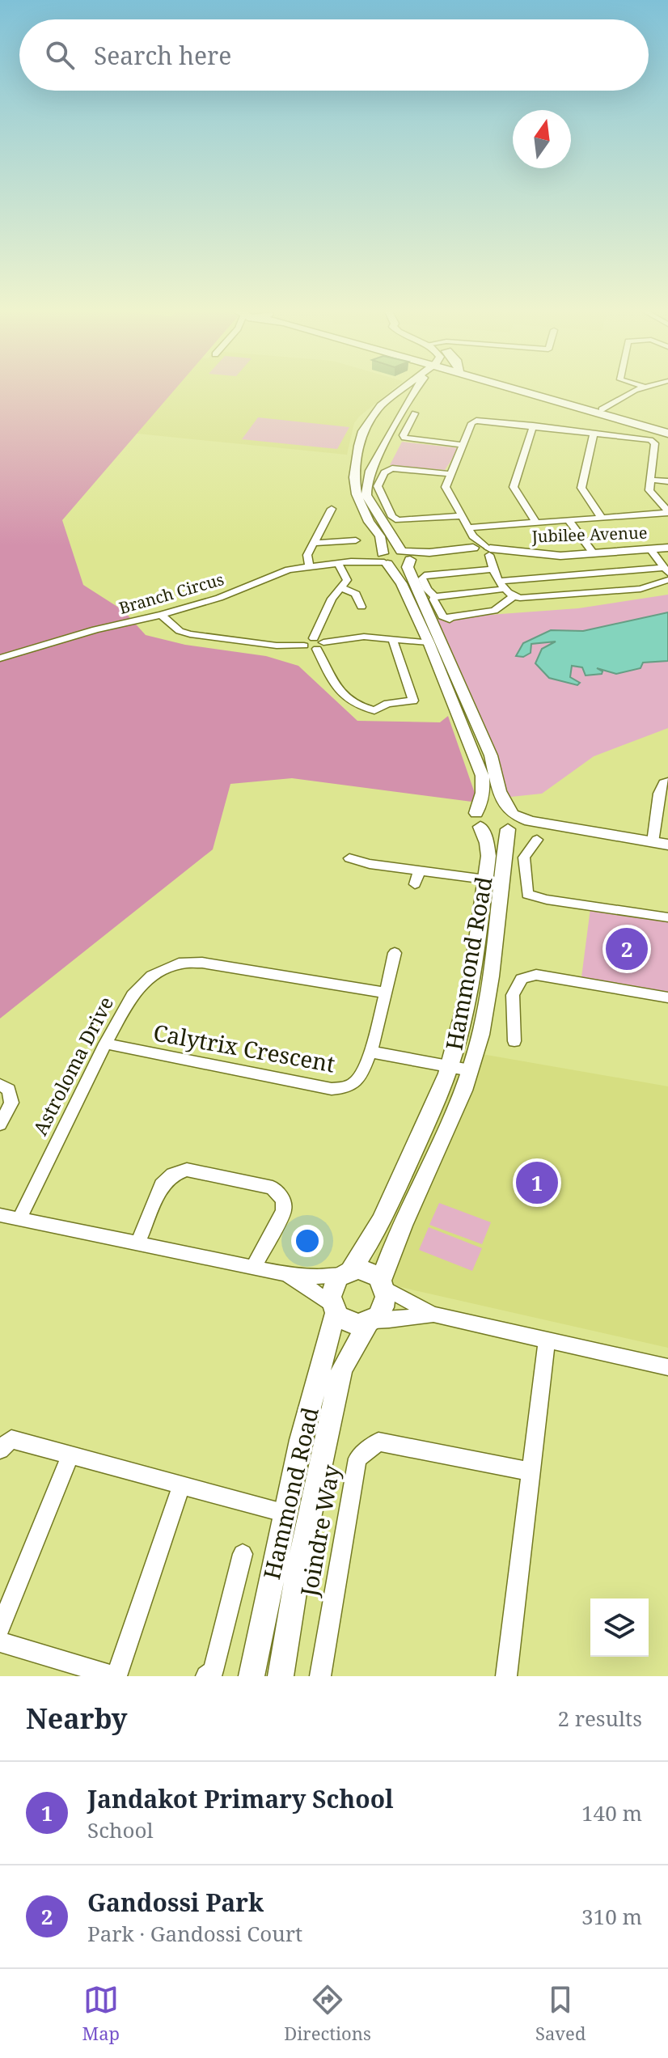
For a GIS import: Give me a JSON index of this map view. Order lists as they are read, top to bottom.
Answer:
{
  "streets": {
    "main road": ["Jubilee Avenue", "Hammond Road"],
    "street": [
      "Branch Circus",
      "Calytrix Crescent",
      "Astroloma Drive",
      "Joindre Way"
    ]
  },
  "crossings": [
    ["Jubilee Avenue", "Branch Circus"],
    ["Jubilee Avenue", "Hammond Road"],
    ["Branch Circus", "Hammond Road"],
    ["Calytrix Crescent", "Astroloma Drive"]
  ],
  "north": "top",
  "page": {
    "search": "Search here",
    "pins": ["2", "1"],
    "heading": ["Nearby", "2 results"],
    "list": [
      {
        "mark": "1",
        "name": "Jandakot Primary School",
        "note": "School",
        "value": "140 m"
      },
      {
        "mark": "2",
        "name": "Gandossi Park",
        "note": "Park · Gandossi Court",
        "value": "310 m"
      }
    ],
    "nav": ["Map", "Directions", "Saved"]
  }
}
